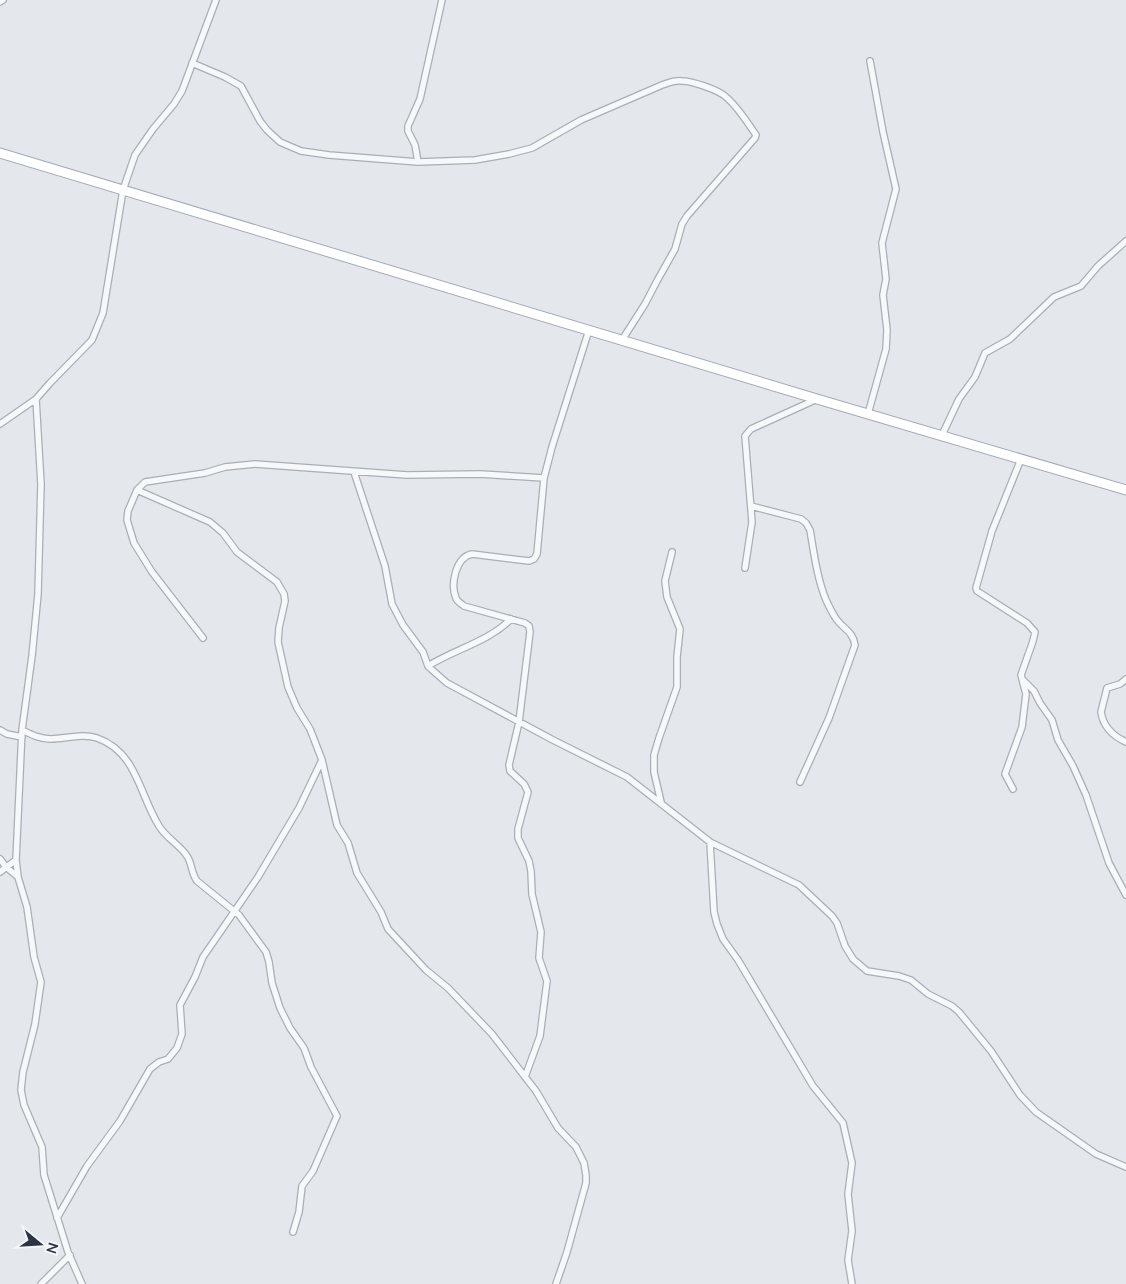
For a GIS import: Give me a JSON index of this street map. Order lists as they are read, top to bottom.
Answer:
{
  "north": "right"
}
